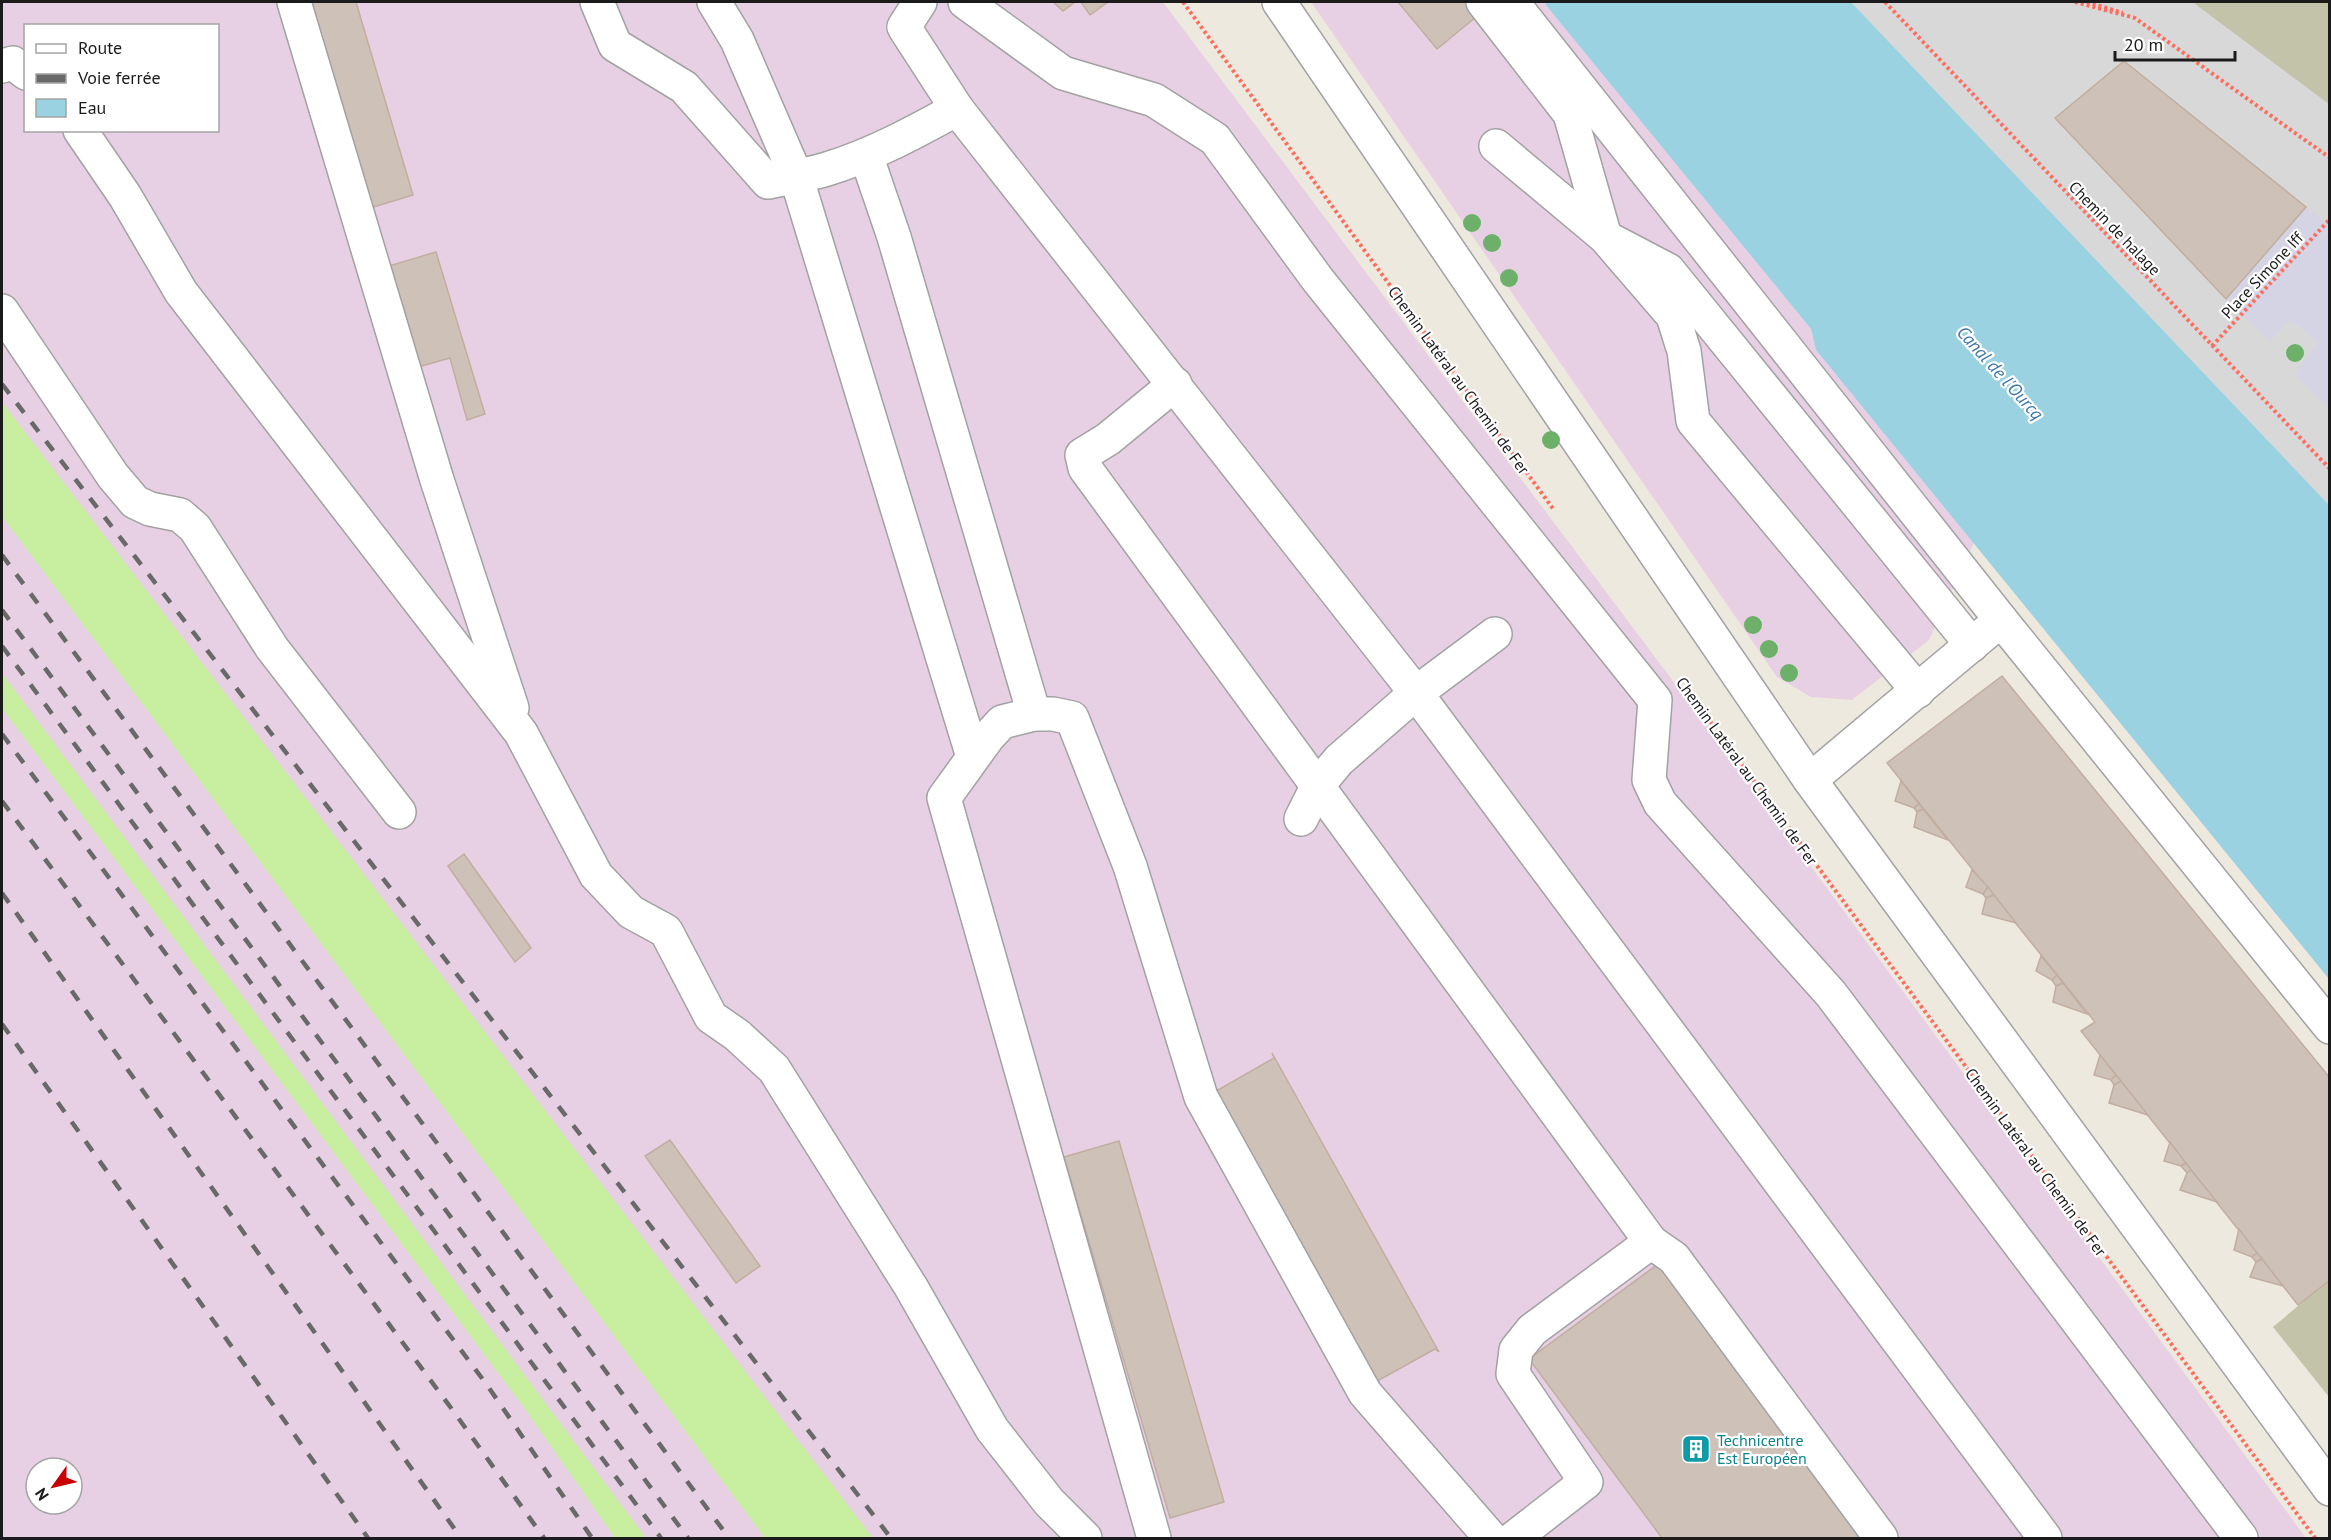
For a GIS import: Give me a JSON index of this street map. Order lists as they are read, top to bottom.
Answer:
{
  "streets": {
    "path": ["Chemin de halage", "Place Simone Iff", "Chemin Latéral au Chemin de Fer"]
  },
  "crossings": [
    ["Chemin de halage", "Place Simone Iff"]
  ],
  "water": ["Canal de l'Ourcq"],
  "places": {
    "building": ["Technicentre Est Européen"]
  },
  "legend": ["Route", "Voie ferrée", "Eau"],
  "scale_bar": "20 m",
  "north": "bottom left"
}
